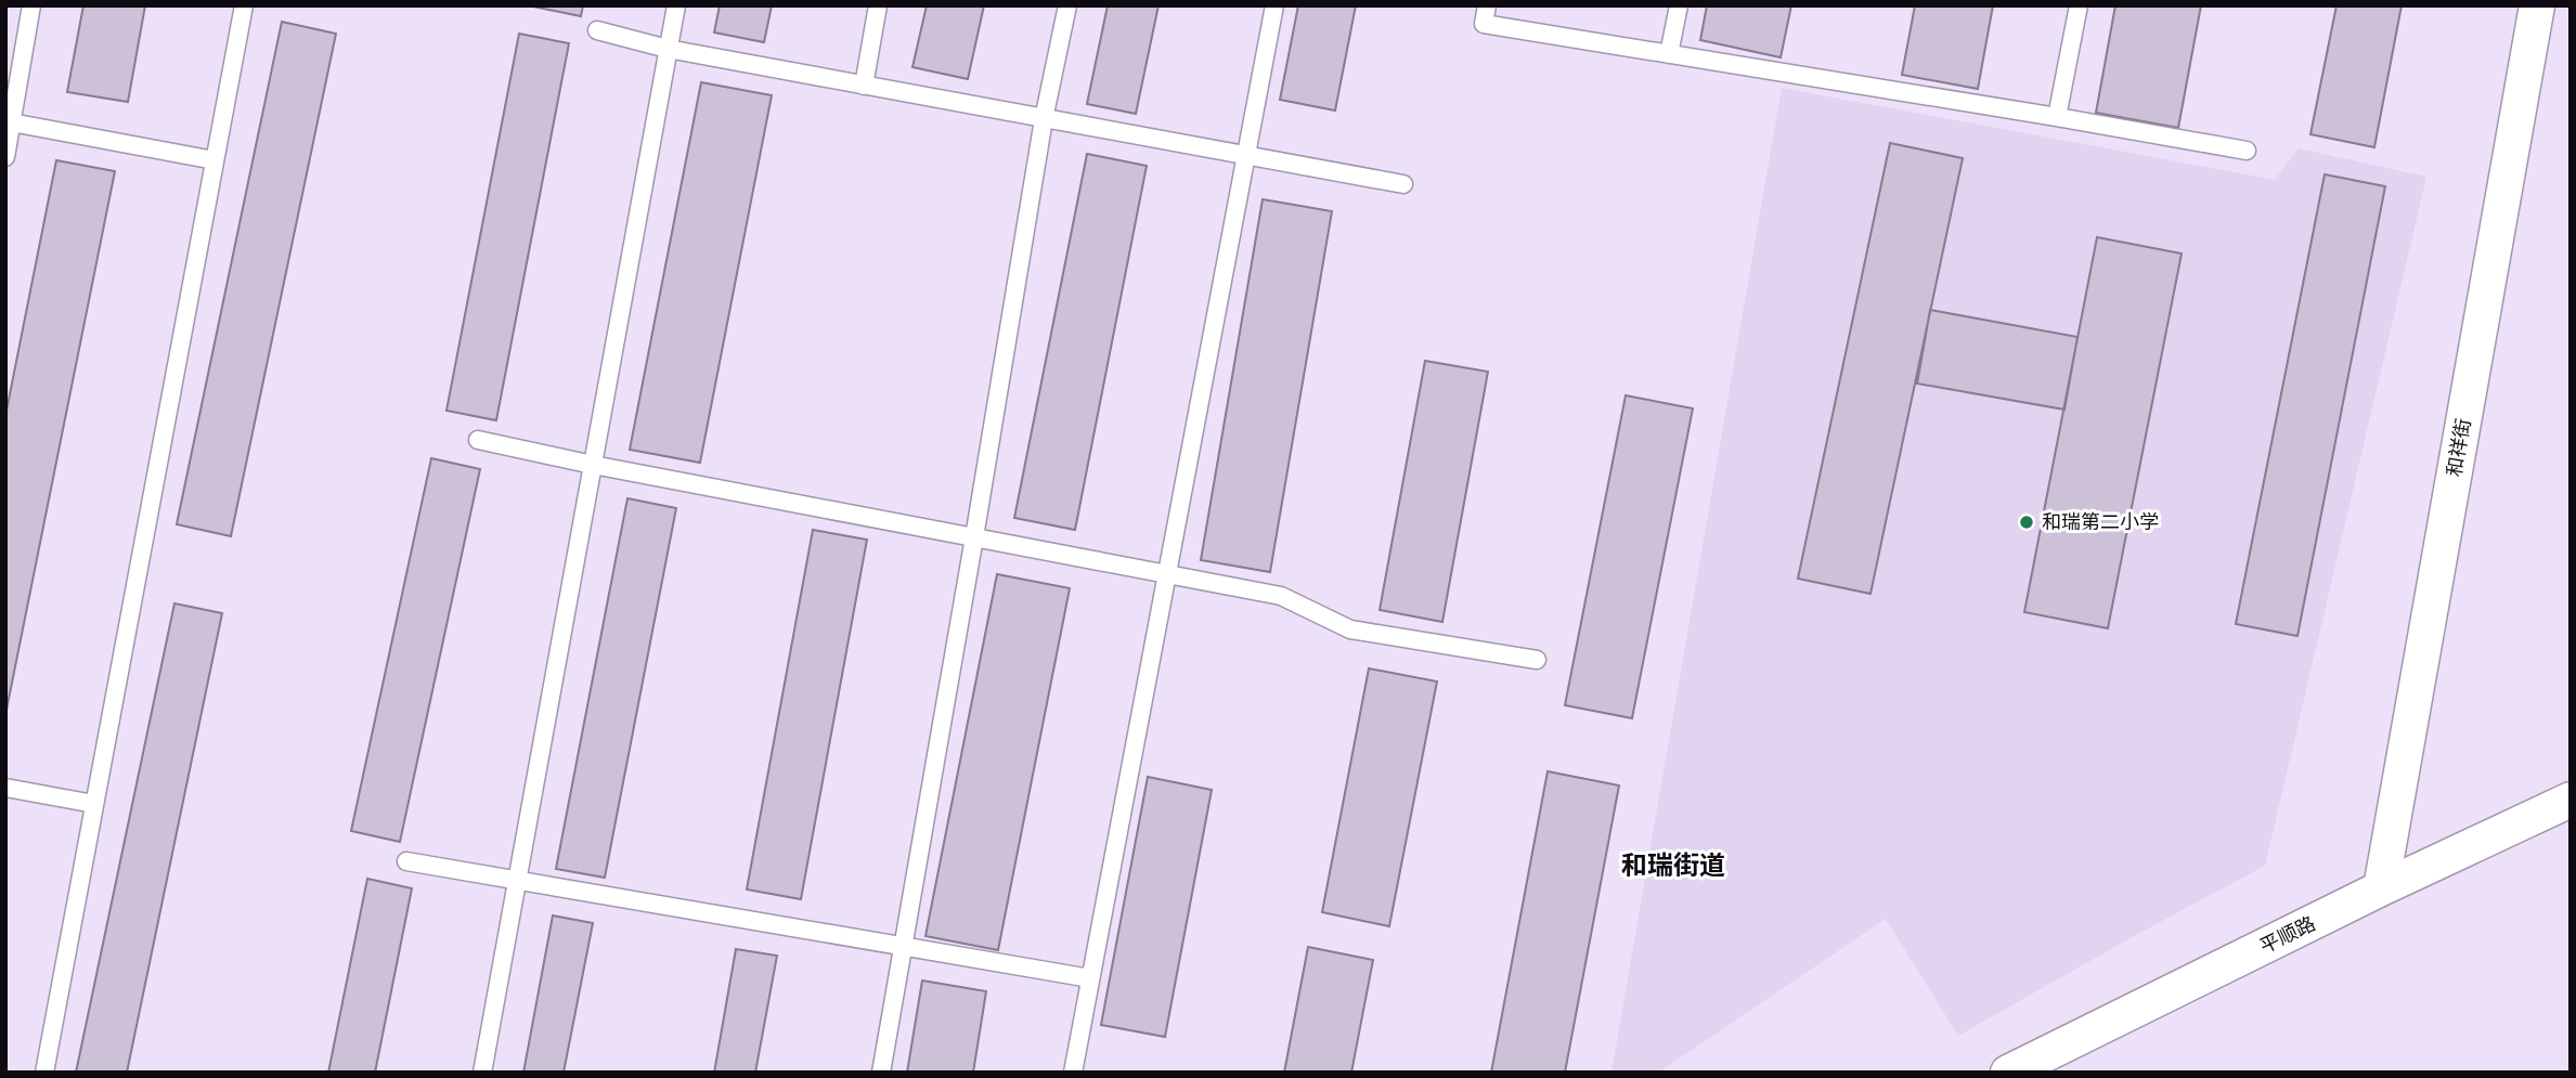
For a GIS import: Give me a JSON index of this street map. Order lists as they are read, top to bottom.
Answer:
{
  "streets": {
    "street": ["和祥街", "平顺路"]
  },
  "crossings": [
    ["和祥街", "平顺路"]
  ],
  "districts": ["和瑞街道"],
  "places": ["和瑞第二小学"]
}
